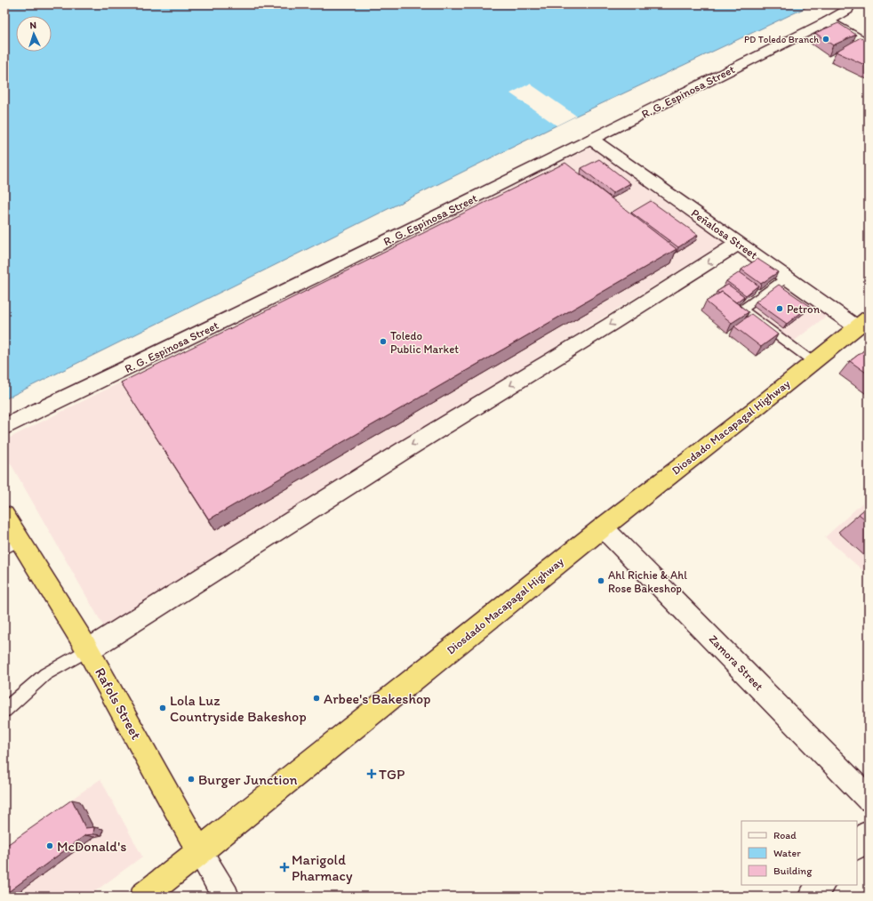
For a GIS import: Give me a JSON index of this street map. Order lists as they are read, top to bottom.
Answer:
{
  "streets": {
    "highway": ["Diosdado Macapagal Highway", "Rafols Street"],
    "street": ["R. G. Espinosa Street", "Peñalosa Street", "Zamora Street"]
  },
  "crossings": [
    ["R. G. Espinosa Street", "Peñalosa Street"],
    ["Peñalosa Street", "Diosdado Macapagal Highway"],
    ["Diosdado Macapagal Highway", "Zamora Street"],
    ["Diosdado Macapagal Highway", "Rafols Street"]
  ],
  "places": {
    "other": [
      "PD Toledo Branch",
      "Petron",
      "Toledo Public Market",
      "Ahl Richie & Ahl Rose Bakeshop",
      "Arbee's Bakeshop",
      "Lola Luz Countryside Bakeshop",
      "Burger Junction",
      "McDonald's"
    ],
    "health": ["TGP", "Marigold Pharmacy"]
  },
  "legend": ["Road", "Water", "Building"],
  "north": "top"
}
